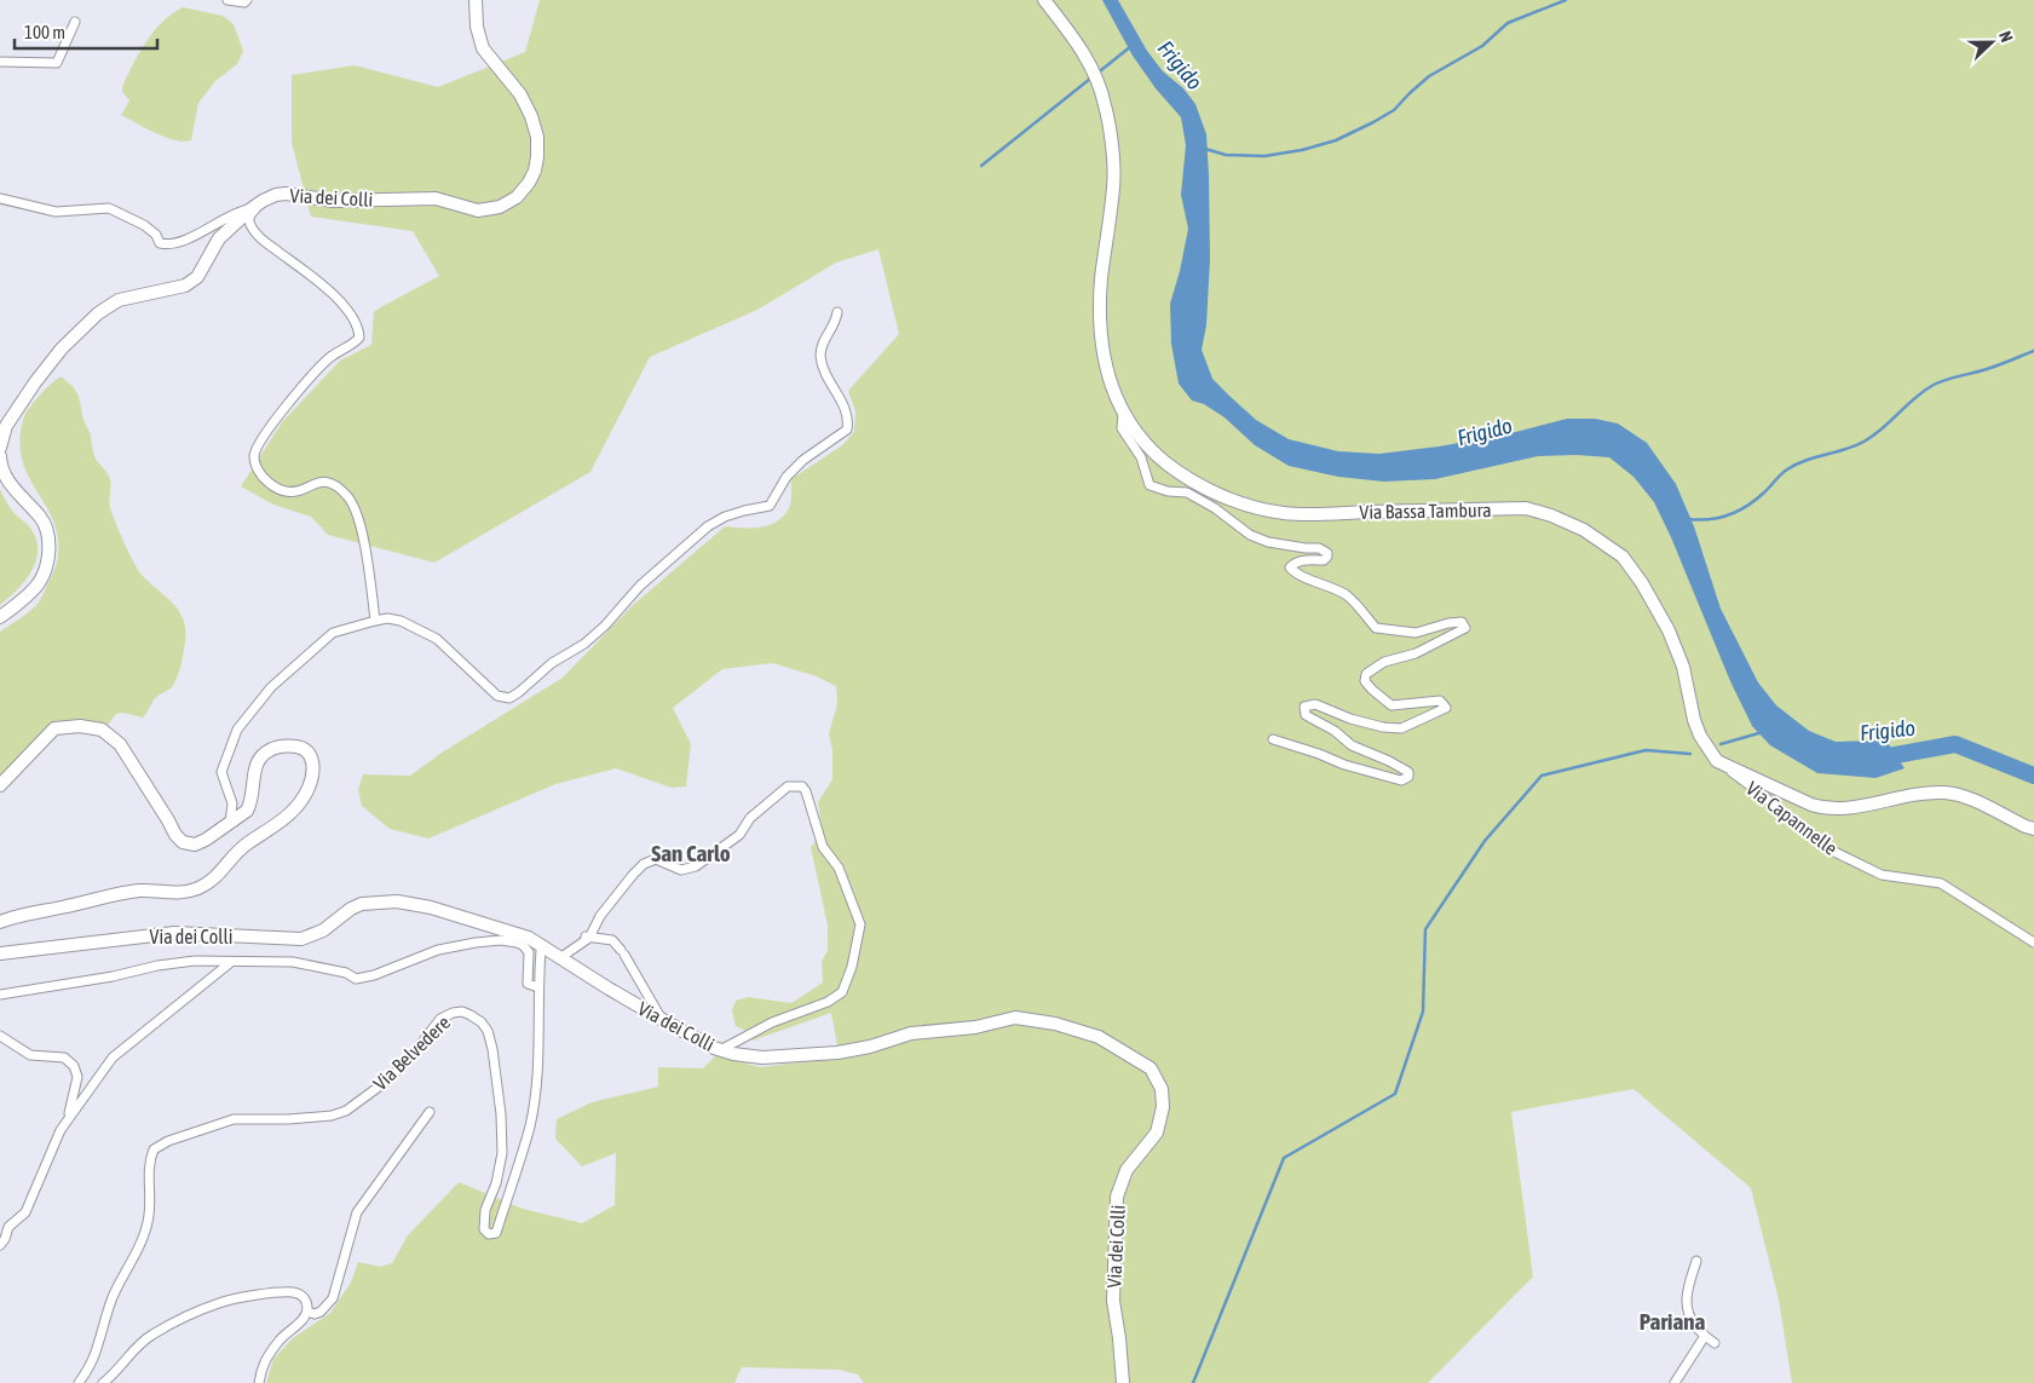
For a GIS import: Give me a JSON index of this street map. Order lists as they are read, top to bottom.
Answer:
{
  "streets": {
    "street": [
      "Via dei Colli",
      "Via Bassa Tambura",
      "Via Capannelle",
      "Via Belvedere"
    ]
  },
  "crossings": [
    ["Via dei Colli", "Via Belvedere"],
    ["Via Bassa Tambura", "Via Capannelle"]
  ],
  "districts": ["San Carlo", "Pariana"],
  "water": ["Frigido"],
  "scale_bar": "100 m",
  "north": "right"
}
